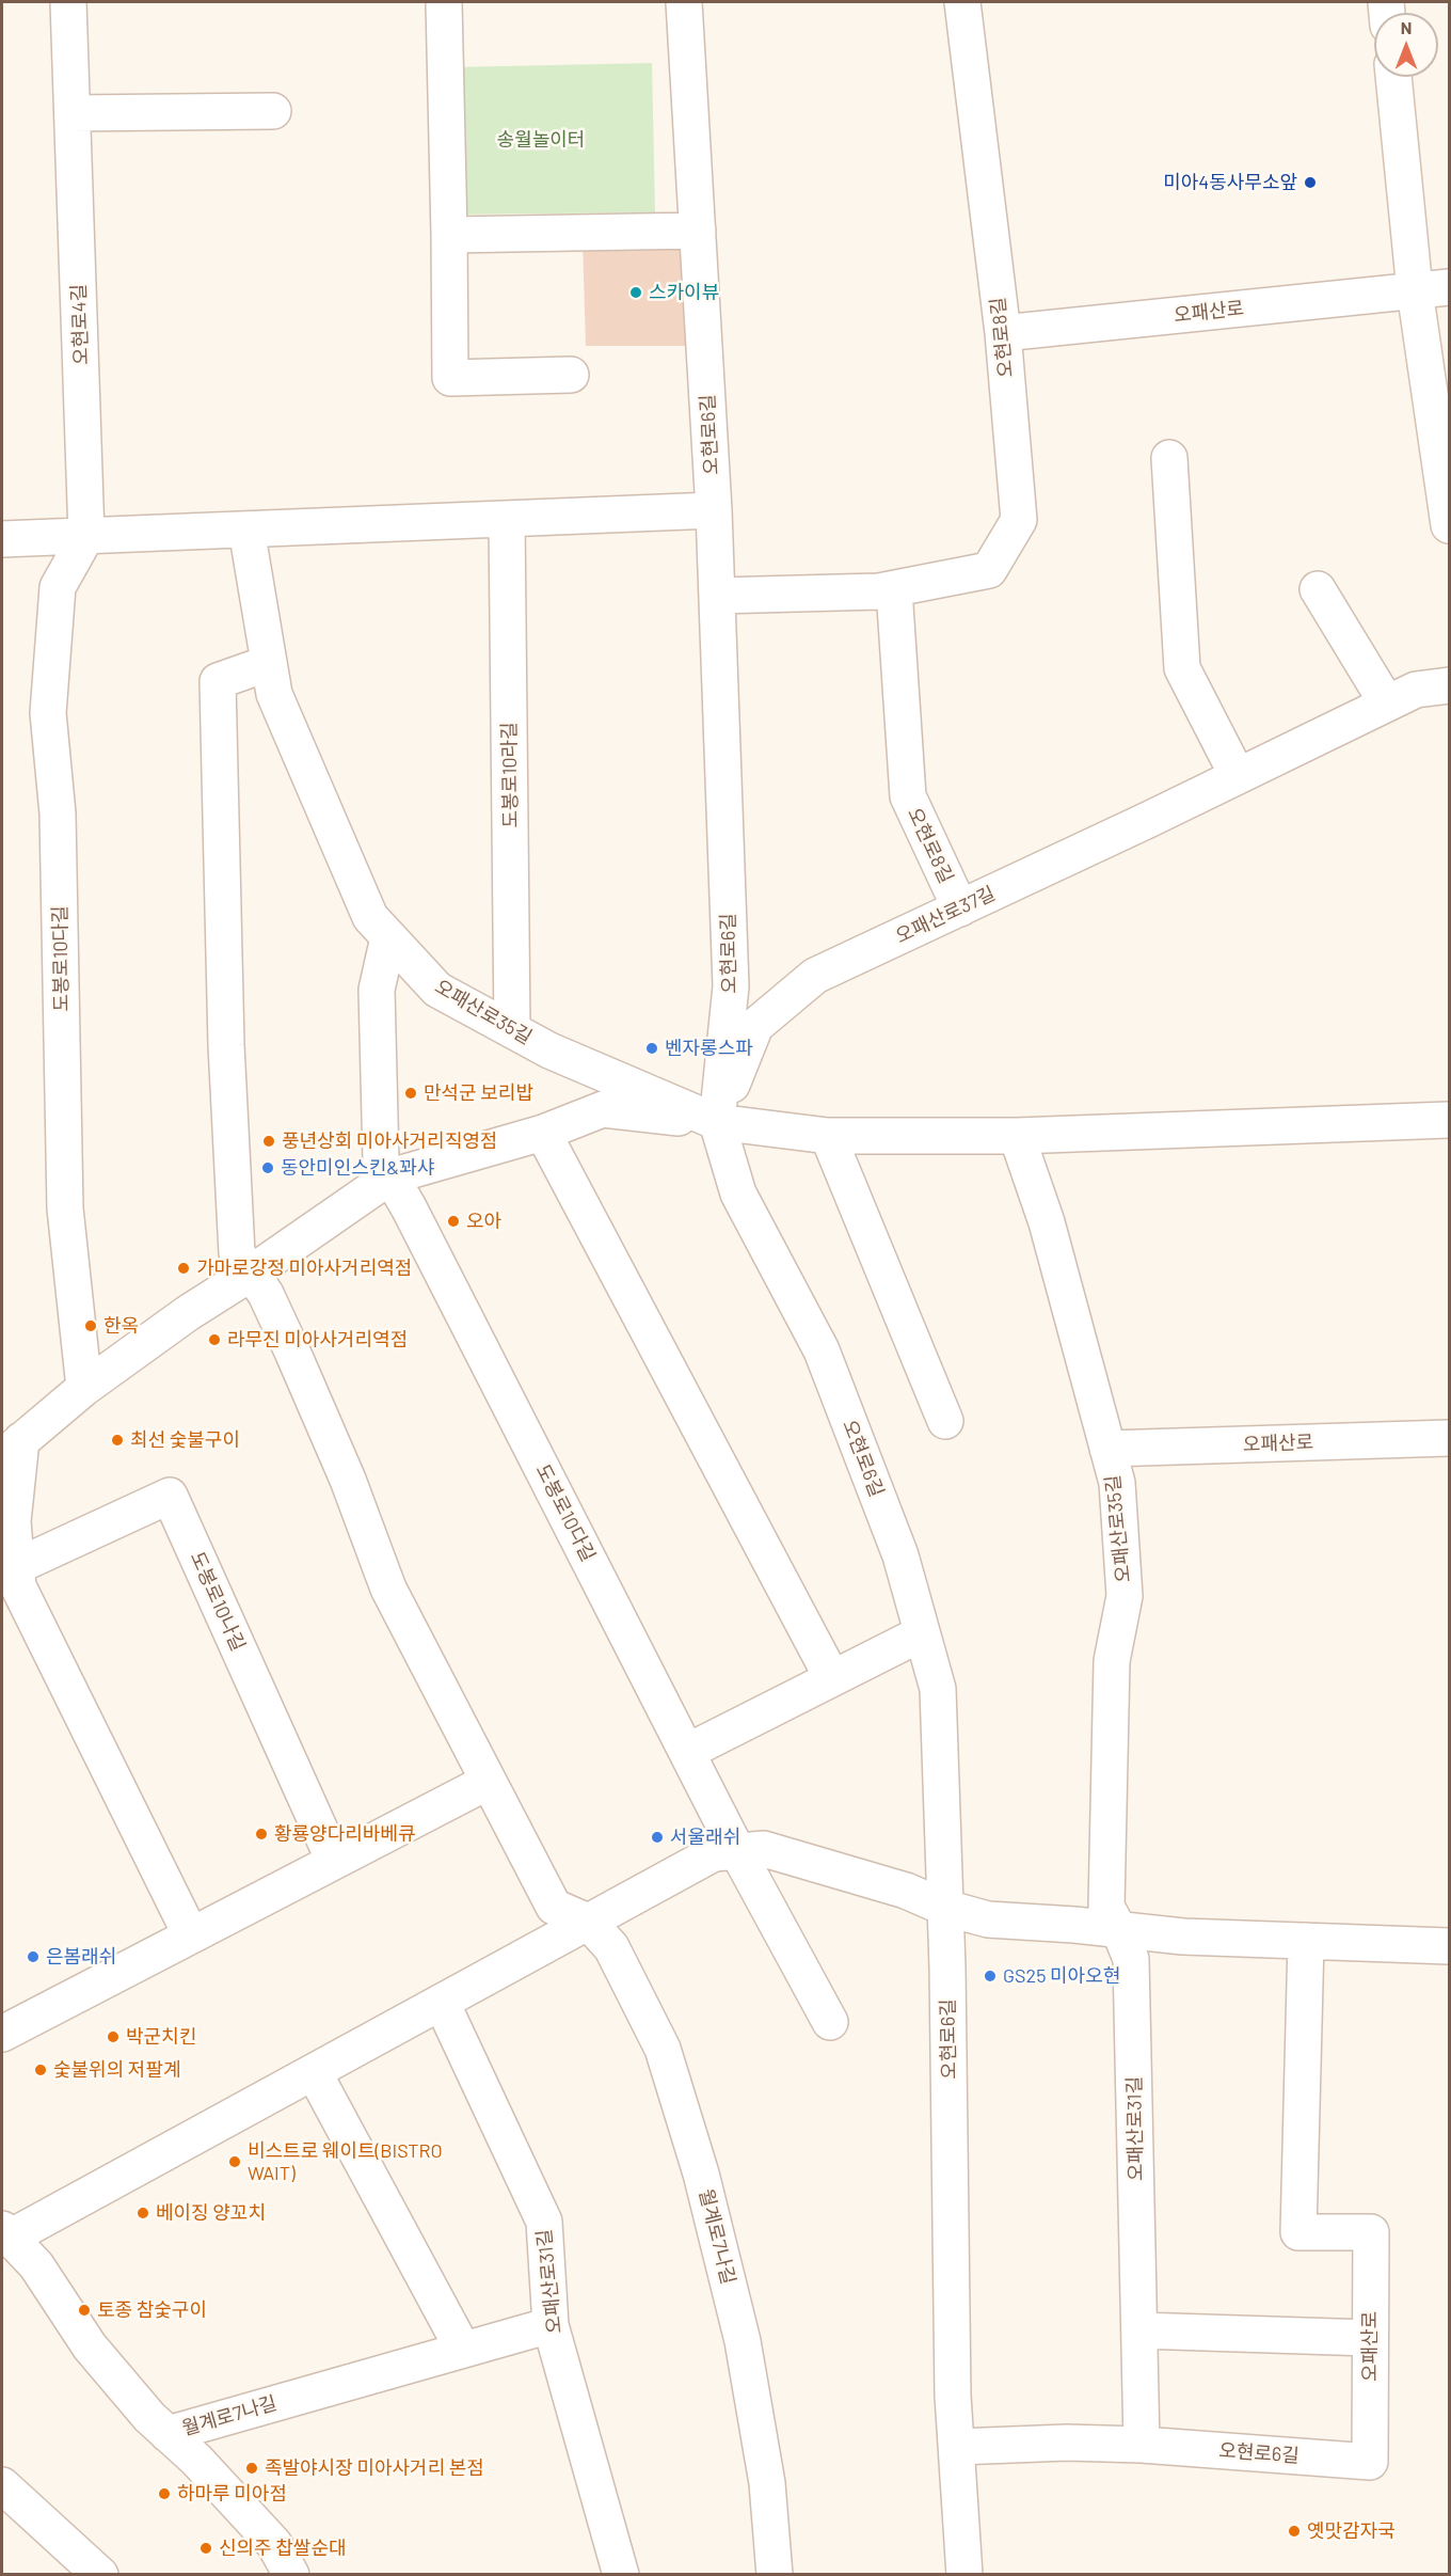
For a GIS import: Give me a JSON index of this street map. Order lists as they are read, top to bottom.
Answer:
{
  "streets": {
    "street": [
      "오패산로",
      "오현로4길",
      "오현로8길",
      "오현로6길",
      "도봉로10라길",
      "오패산로37길",
      "도봉로10다길",
      "오패산로35길",
      "도봉로10나길",
      "오패산로31길",
      "월계로7나길"
    ]
  },
  "crossings": [
    ["오패산로", "오현로8길"],
    ["오패산로", "오현로6길"],
    ["오패산로", "오패산로35길"],
    ["오현로4길", "도봉로10다길"],
    ["오현로8길", "오현로6길"],
    ["오현로8길", "오패산로37길"],
    ["오현로6길", "오패산로37길"],
    ["오현로6길", "오패산로35길"],
    ["오현로6길", "오패산로31길"],
    ["도봉로10라길", "오패산로35길"],
    ["오패산로37길", "오패산로35길"],
    ["도봉로10다길", "오패산로35길"],
    ["오패산로35길", "오패산로31길"],
    ["오패산로31길", "월계로7나길"]
  ],
  "parks": ["송월놀이터"],
  "places": [
    "미아4동사무소앞",
    "스카이뷰",
    "벤자롱스파",
    "만석군 보리밥",
    "풍년상회 미아사거리직영점",
    "동안미인스킨&꽈샤",
    "오아",
    "가마로강정 미아사거리역점",
    "한옥",
    "라무진 미아사거리역점",
    "최선 숯불구이",
    "황룡양다리바베큐",
    "서울래쉬",
    "은봄래쉬",
    "GS25 미아오현",
    "박군치킨",
    "숯불위의 저팔계",
    "비스트로 웨이트(BISTRO WAIT)",
    "베이징 양꼬치",
    "토종 참숯구이",
    "족발야시장 미아사거리 본점",
    "하마루 미아점",
    "옛맛감자국",
    "신의주 찹쌀순대"
  ],
  "north": "top"
}
